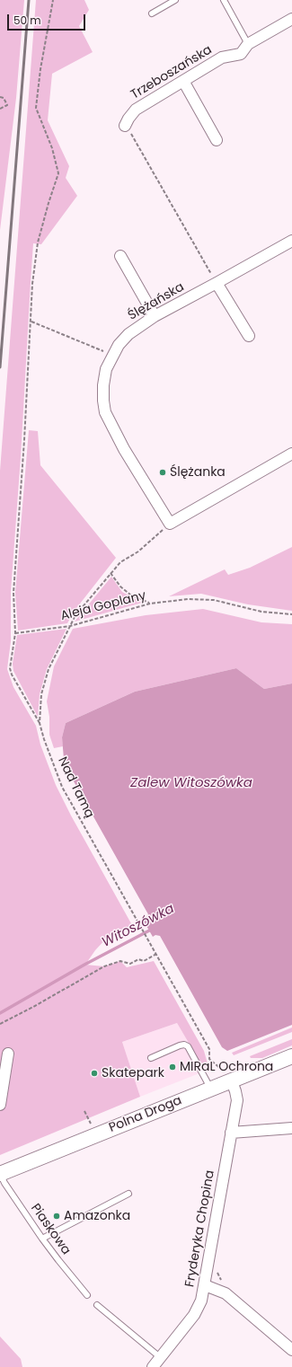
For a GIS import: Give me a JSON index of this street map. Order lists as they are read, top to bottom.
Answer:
{
  "streets": {
    "street": [
      "Trzeboszańska",
      "Ślężańska",
      "Polna Droga",
      "Fryderyka Chopina"
    ],
    "lane": ["Piaskowa"],
    "path": ["Aleja Goplany", "Nad Tamą"]
  },
  "crossings": [
    ["Ślężańska", "Nad Tamą"],
    ["Aleja Goplany", "Nad Tamą"],
    ["Nad Tamą", "Polna Droga"],
    ["Nad Tamą", "Fryderyka Chopina"],
    ["Polna Droga", "Fryderyka Chopina"],
    ["Polna Droga", "Piaskowa"]
  ],
  "water": ["Zalew Witoszówka", "Witoszówka"],
  "places": [
    "Ślężanka",
    "MIRaL Ochrona",
    "Skatepark",
    "Amazonka"
  ],
  "scale_bar": "50 m"
}
